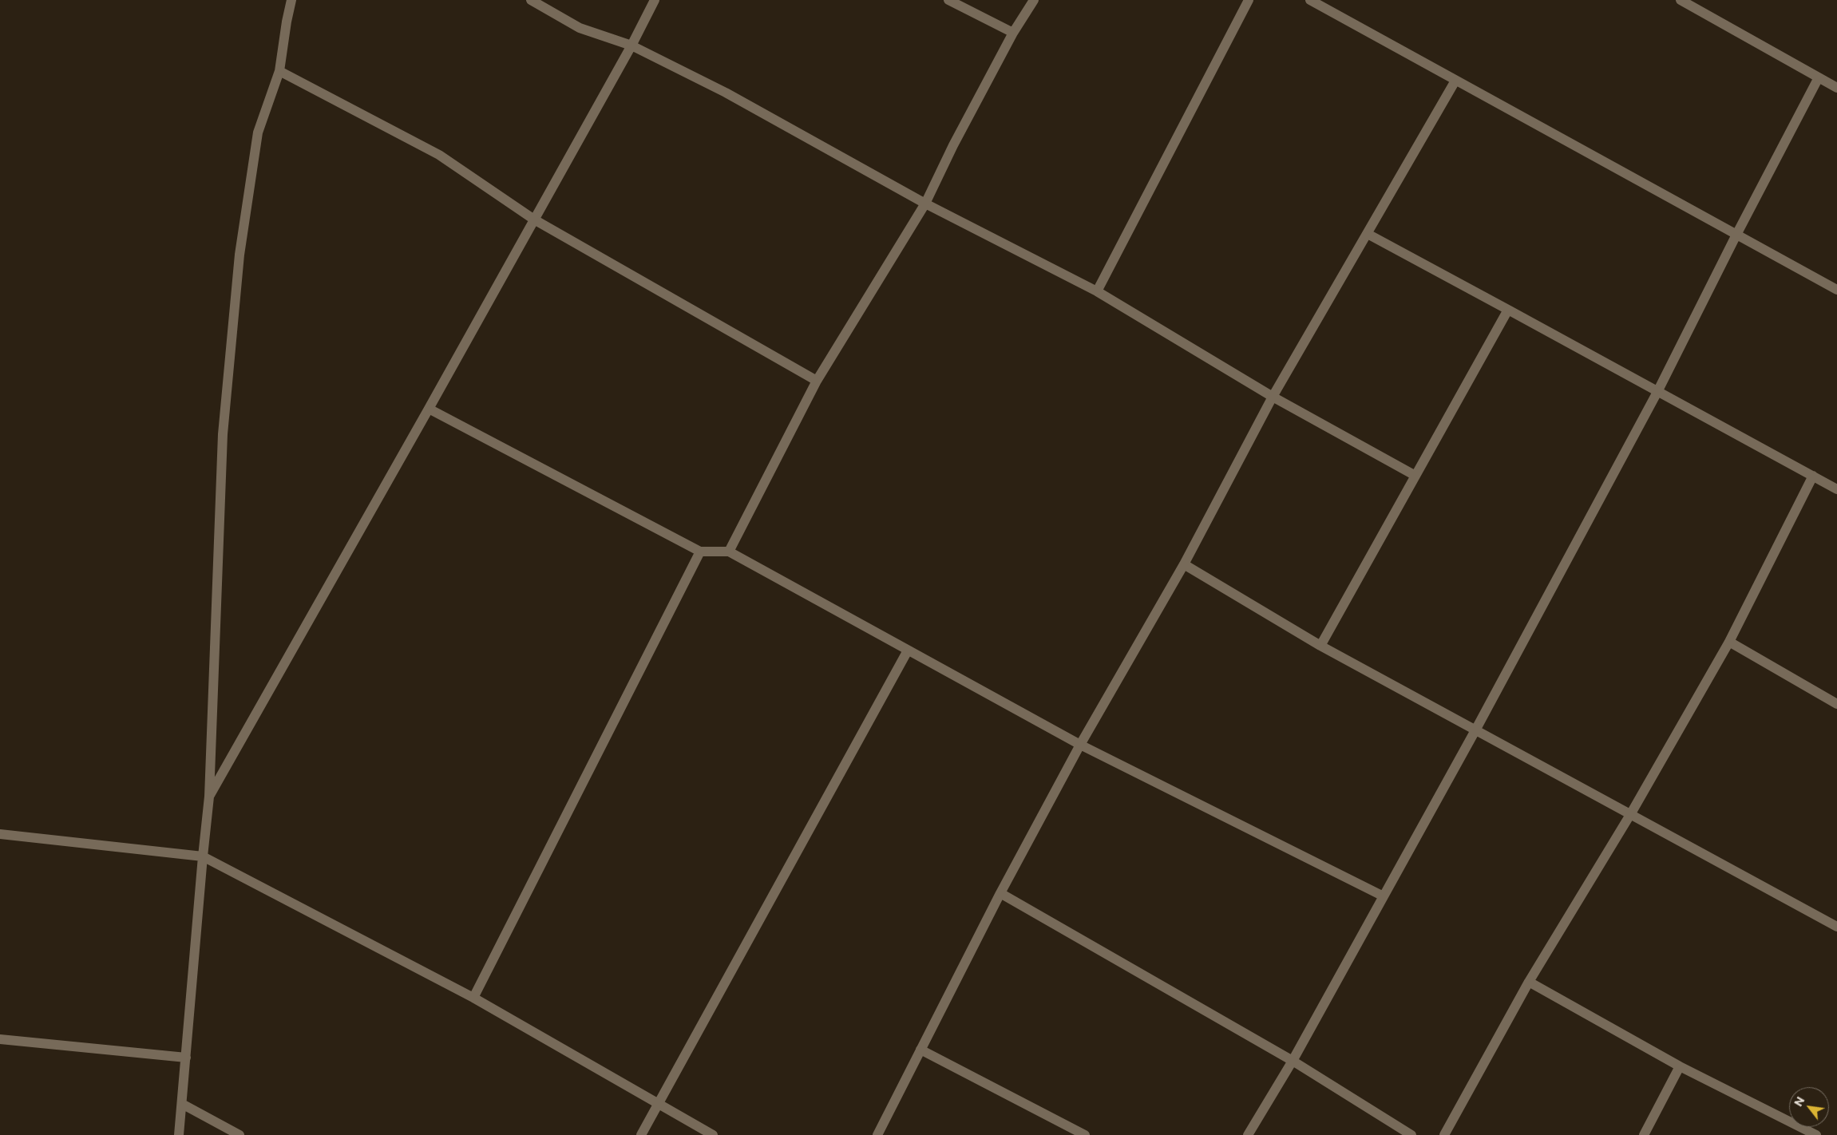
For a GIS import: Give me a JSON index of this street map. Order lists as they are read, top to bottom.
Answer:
{
  "north": "top left"
}
